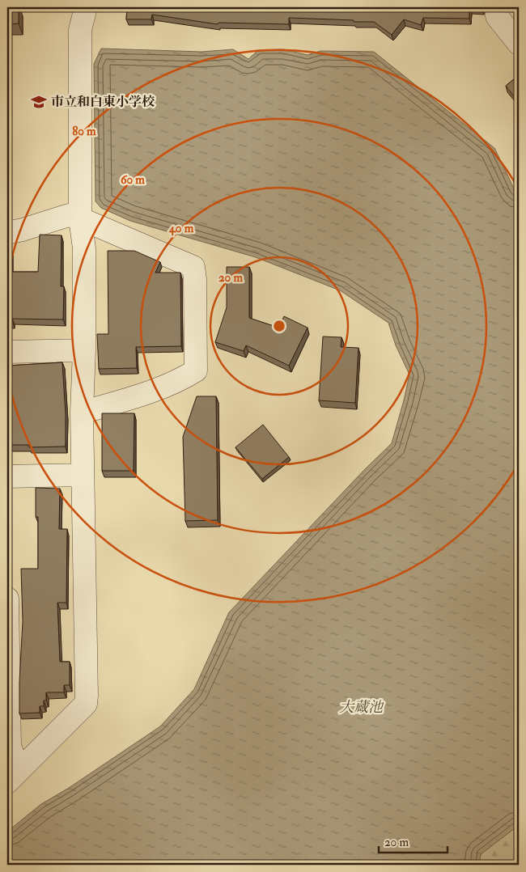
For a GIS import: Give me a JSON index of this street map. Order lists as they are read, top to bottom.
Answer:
{
  "water": ["大蔵池"],
  "places": {
    "school or university": ["市立和白東小学校"]
  },
  "scale_bar": "20 m",
  "rings": [
    "80 m",
    "60 m",
    "40 m",
    "20 m"
  ]
}
